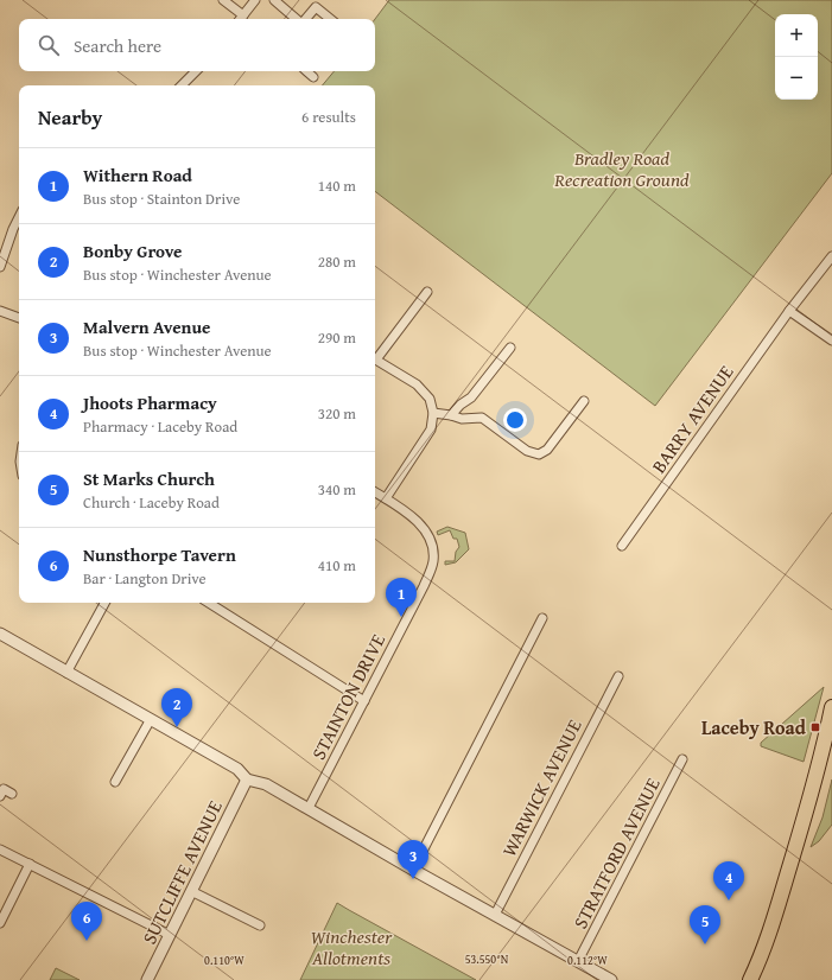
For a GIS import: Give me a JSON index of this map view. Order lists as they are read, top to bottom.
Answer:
{
  "streets": {
    "street": [
      "BARRY AVENUE",
      "STAINTON DRIVE",
      "WARWICK AVENUE",
      "STRATFORD AVENUE",
      "SUTCLIFFE AVENUE"
    ]
  },
  "parks": ["Bradley Road Recreation Ground", "Winchester Allotments"],
  "places": {
    "transit": ["Laceby Road"]
  },
  "page": {
    "map_buttons": ["+", "−"],
    "search": "Search here",
    "heading": ["Nearby", "6 results"],
    "list": [
      {
        "mark": "1",
        "name": "Withern Road",
        "note": "Bus stop · Stainton Drive",
        "value": "140 m"
      },
      {
        "mark": "2",
        "name": "Bonby Grove",
        "note": "Bus stop · Winchester Avenue",
        "value": "280 m"
      },
      {
        "mark": "3",
        "name": "Malvern Avenue",
        "note": "Bus stop · Winchester Avenue",
        "value": "290 m"
      },
      {
        "mark": "4",
        "name": "Jhoots Pharmacy",
        "note": "Pharmacy · Laceby Road",
        "value": "320 m"
      },
      {
        "mark": "5",
        "name": "St Marks Church",
        "note": "Church · Laceby Road",
        "value": "340 m"
      },
      {
        "mark": "6",
        "name": "Nunsthorpe Tavern",
        "note": "Bar · Langton Drive",
        "value": "410 m"
      }
    ],
    "pins": [
      "1",
      "2",
      "3",
      "4",
      "6",
      "5"
    ]
  },
  "coordinates": ["53.550°N", "0.110°W", "0.112°W"]
}
